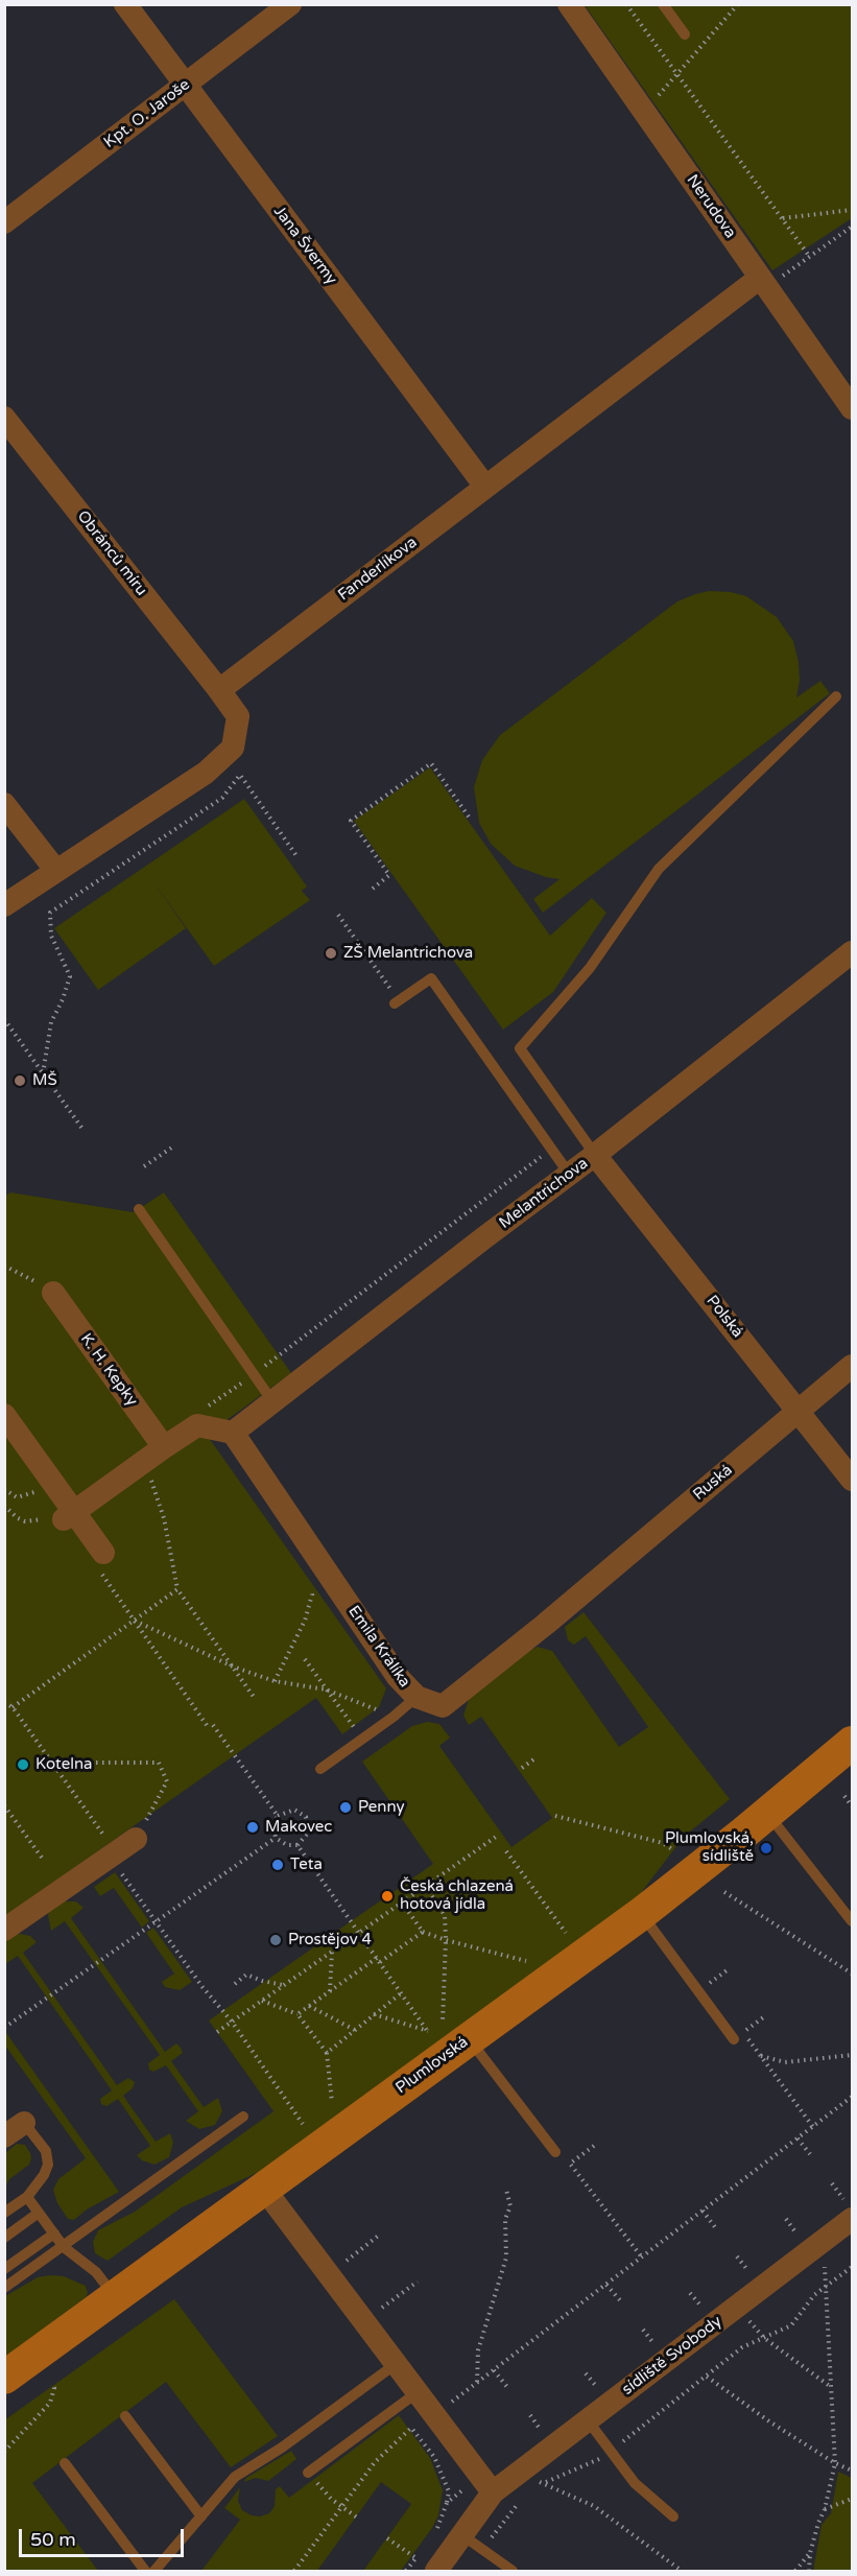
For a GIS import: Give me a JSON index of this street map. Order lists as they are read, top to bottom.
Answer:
{
  "streets": {
    "main road": ["Plumlovská"],
    "street": [
      "Kpt. O. Jaroše",
      "Nerudova",
      "Jana Švermy",
      "Obránců míru",
      "Fanderlíkova",
      "Melantrichova",
      "Polská",
      "K. H. Kepky",
      "Ruská",
      "Emila Králíka",
      "sídliště Svobody"
    ]
  },
  "crossings": [
    ["Kpt. O. Jaroše", "Jana Švermy"],
    ["Nerudova", "Fanderlíkova"],
    ["Jana Švermy", "Fanderlíkova"],
    ["Obránců míru", "Fanderlíkova"],
    ["Melantrichova", "Polská"],
    ["Melantrichova", "Emila Králíka"],
    ["Polská", "Ruská"],
    ["Ruská", "Emila Králíka"]
  ],
  "places": [
    "ZŠ Melantrichova",
    "MŠ",
    "Kotelna",
    "Penny",
    "Makovec",
    "Plumlovská, sídliště",
    "Teta",
    "Česká chlazená hotová jídla",
    "Prostějov 4"
  ],
  "scale_bar": "50 m"
}
